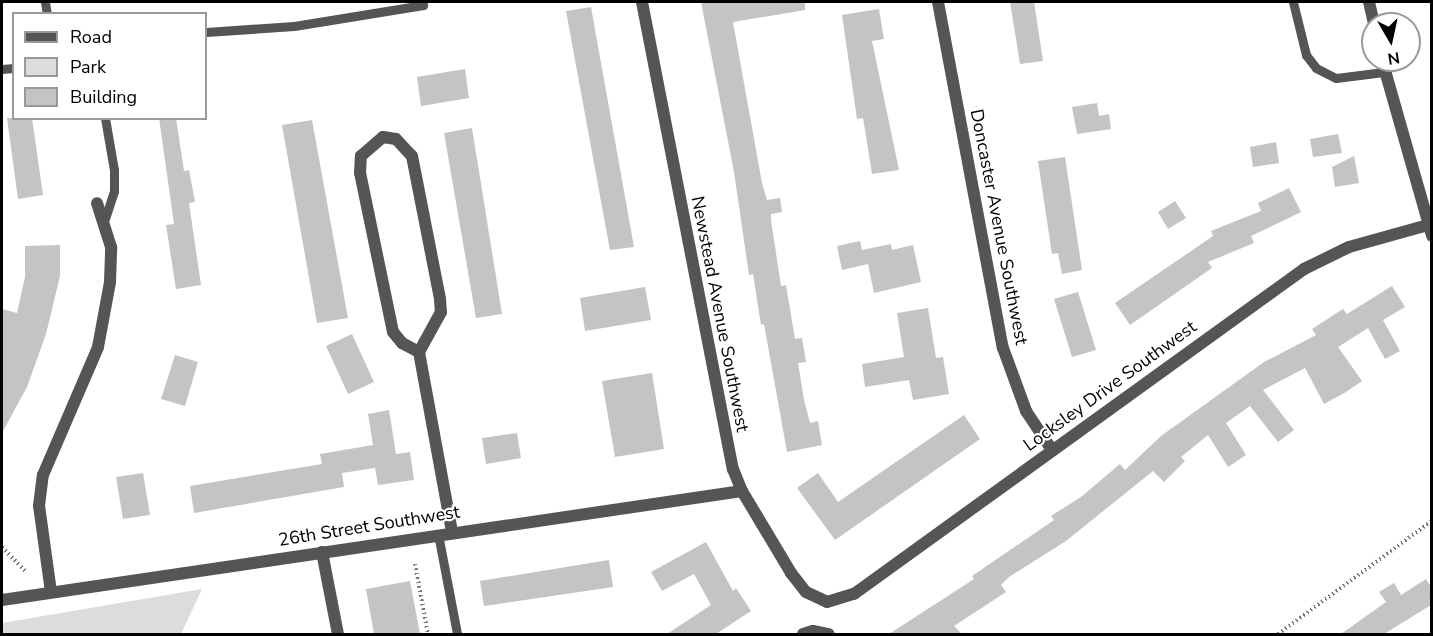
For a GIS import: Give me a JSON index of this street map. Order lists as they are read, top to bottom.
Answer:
{
  "streets": {
    "street": [
      "Doncaster Avenue Southwest",
      "Newstead Avenue Southwest",
      "Locksley Drive Southwest",
      "26th Street Southwest"
    ]
  },
  "crossings": [
    ["Doncaster Avenue Southwest", "Locksley Drive Southwest"],
    ["Newstead Avenue Southwest", "Locksley Drive Southwest"],
    ["Newstead Avenue Southwest", "26th Street Southwest"]
  ],
  "legend": ["Road", "Park", "Building"],
  "north": "bottom"
}
